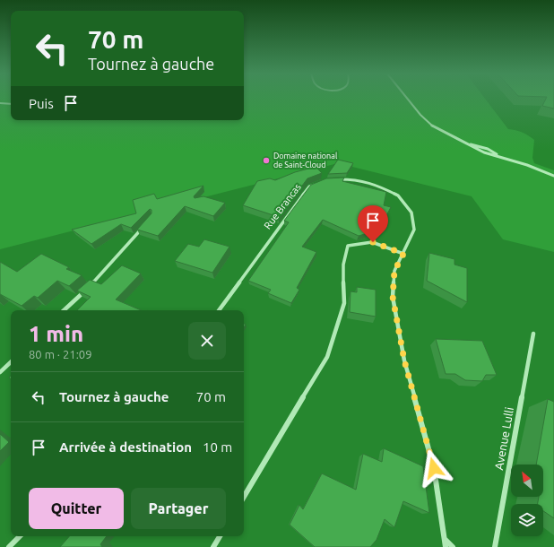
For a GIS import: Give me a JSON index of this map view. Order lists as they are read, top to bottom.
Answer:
{
  "streets": {
    "street": ["Rue Brancas", "Avenue Lulli"]
  },
  "places": ["Domaine national de Saint-Cloud"],
  "north": "top left",
  "page": {
    "turn": ["70 m", "Tournez à gauche"],
    "then": "Puis",
    "heading": ["1 min", "80 m · 21:09"],
    "list": [
      {
        "name": "Tournez à gauche",
        "value": "70 m"
      },
      {
        "name": "Arrivée à destination",
        "value": "10 m"
      }
    ],
    "buttons": ["Quitter", "Partager"]
  }
}
